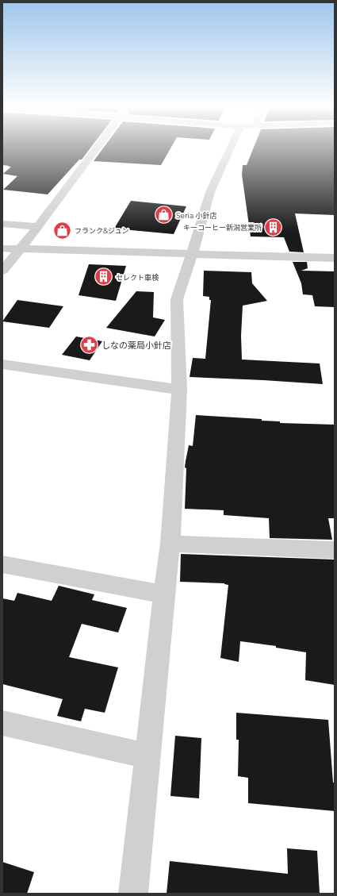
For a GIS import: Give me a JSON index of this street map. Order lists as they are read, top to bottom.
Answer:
{
  "places": {
    "shop": ["Seria 小針店", "フランク&ジュン"],
    "building": ["キーコーヒー新潟営業所", "セレクト車検"],
    "pharmacy": ["しなの薬局小針店"]
  }
}
